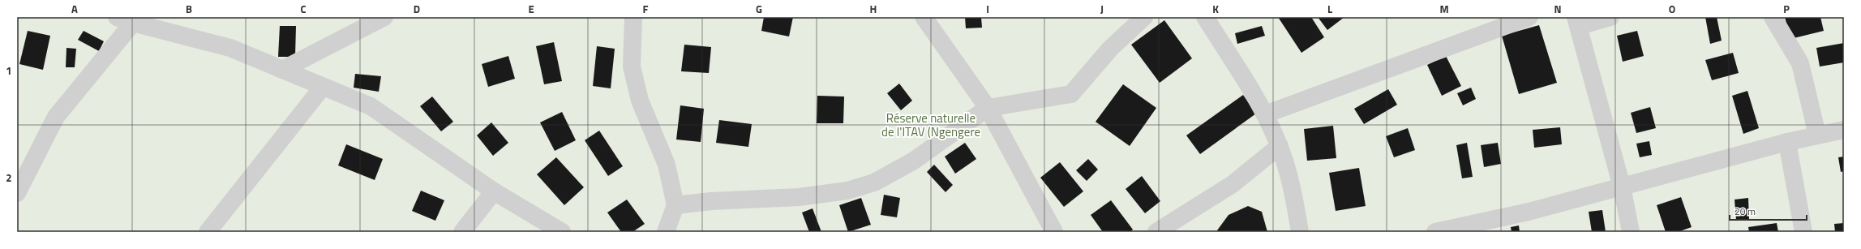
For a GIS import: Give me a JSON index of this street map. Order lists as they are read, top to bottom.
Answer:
{
  "parks": ["Réserve naturelle de l'ITAV (Ngengere"],
  "scale_bar": "20 m",
  "grid": {
    "columns": [
      "A",
      "B",
      "C",
      "D",
      "E",
      "F",
      "G",
      "H",
      "I",
      "J",
      "K",
      "L",
      "M",
      "N",
      "O",
      "P"
    ],
    "rows": ["1", "2"]
  }
}
